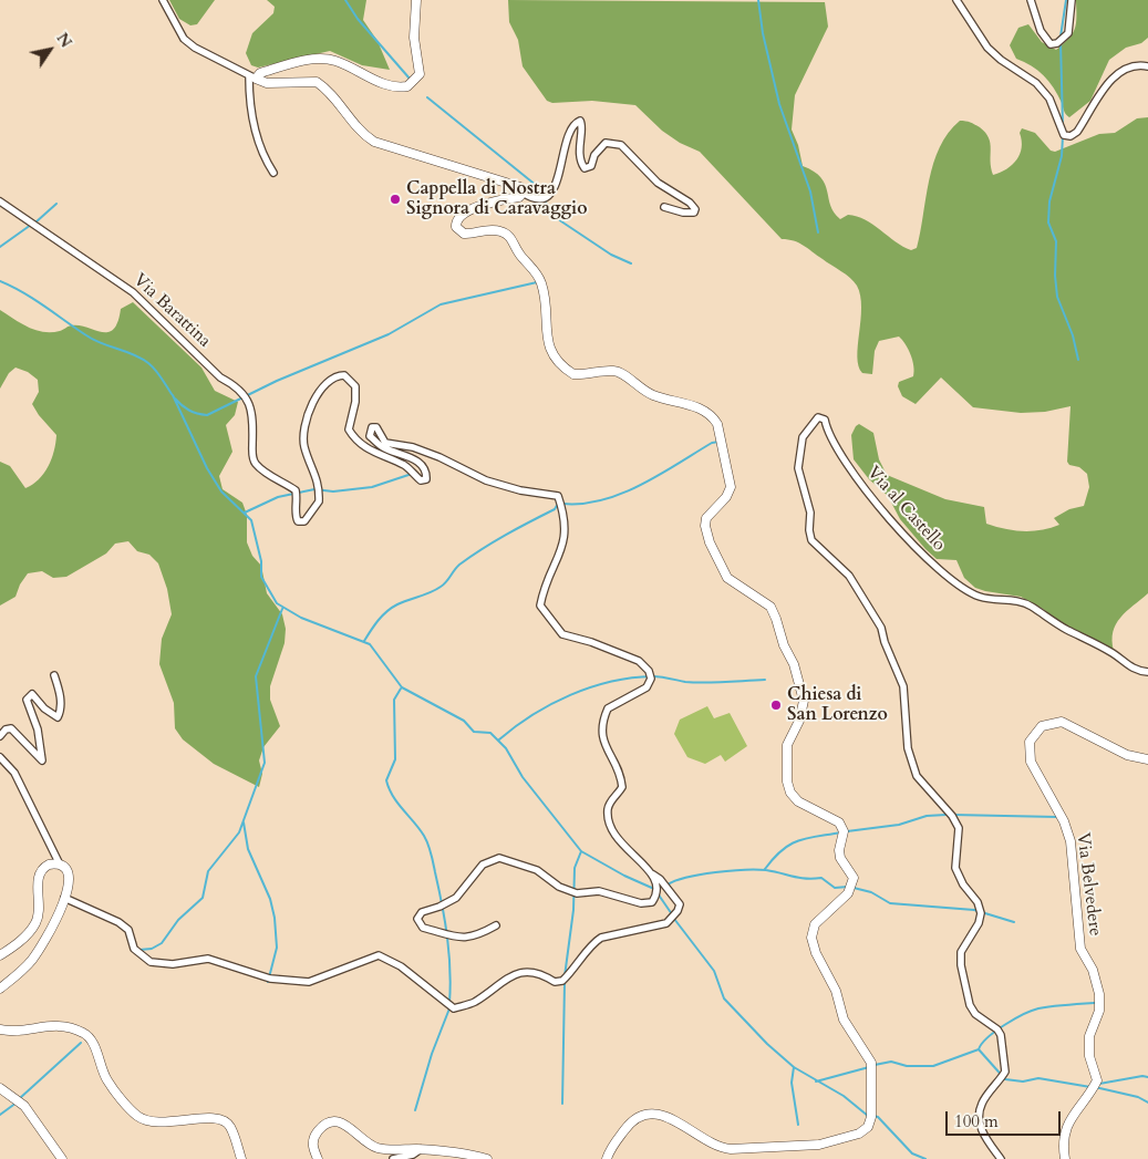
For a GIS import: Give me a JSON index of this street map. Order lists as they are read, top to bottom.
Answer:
{
  "streets": {
    "street": ["Via Barattina", "Via al Castello", "Via Belvedere"]
  },
  "places": ["Cappella di Nostra Signora di Caravaggio", "Chiesa di San Lorenzo"],
  "scale_bar": "100 m",
  "north": "top right"
}
